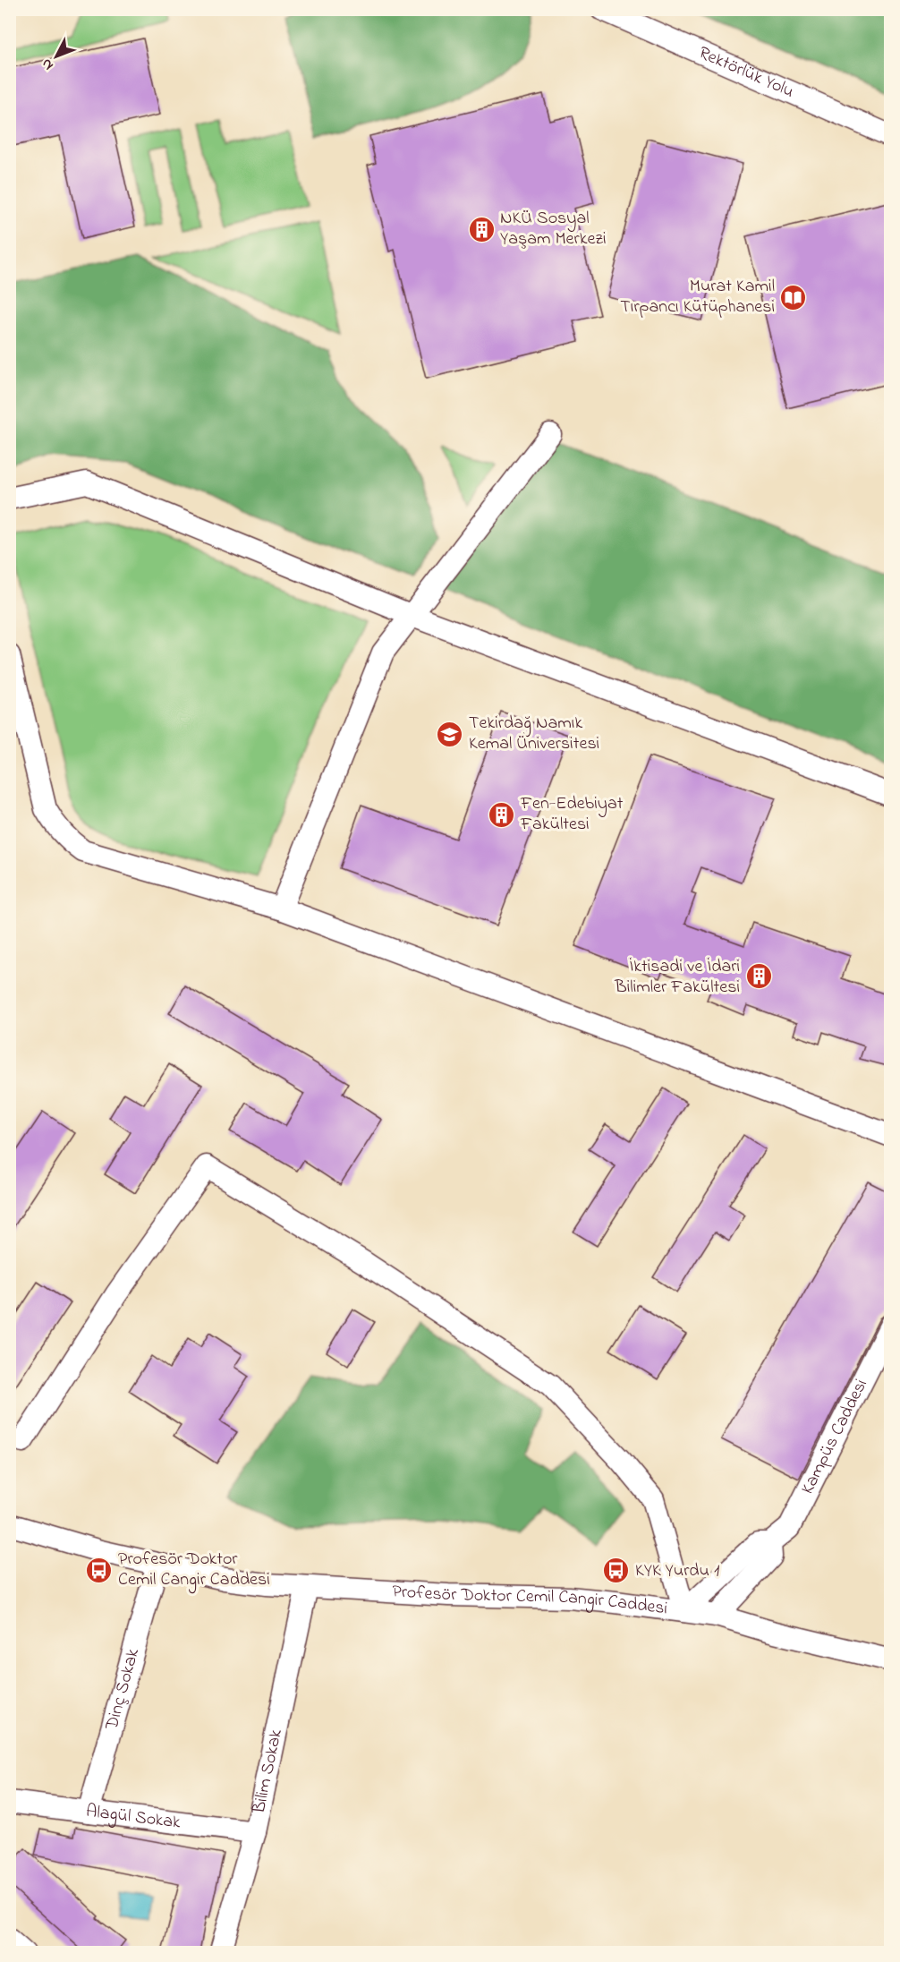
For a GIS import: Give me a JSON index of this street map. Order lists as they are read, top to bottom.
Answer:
{
  "streets": {
    "street": [
      "Rektörlük Yolu",
      "Kampüs Caddesi",
      "Profesör Doktor Cemil Cangir Caddesi",
      "Dinç Sokak",
      "Bilim Sokak",
      "Alagül Sokak"
    ]
  },
  "crossings": [
    ["Profesör Doktor Cemil Cangir Caddesi", "Dinç Sokak"],
    ["Profesör Doktor Cemil Cangir Caddesi", "Bilim Sokak"],
    ["Dinç Sokak", "Alagül Sokak"],
    ["Bilim Sokak", "Alagül Sokak"]
  ],
  "places": {
    "building": ["NKÜ Sosyal Yaşam Merkezi", "Fen-Edebiyat Fakültesi", "İktisadi ve İdari Bilimler Fakültesi"],
    "library": ["Murat Kamil Tırpancı Kütüphanesi"],
    "school or university": ["Tekirdağ Namık Kemal Üniversitesi"],
    "bus stop": ["Profesör Doktor Cemil Cangir Caddesi", "KYK Yurdu 1"]
  },
  "north": "bottom left"
}
